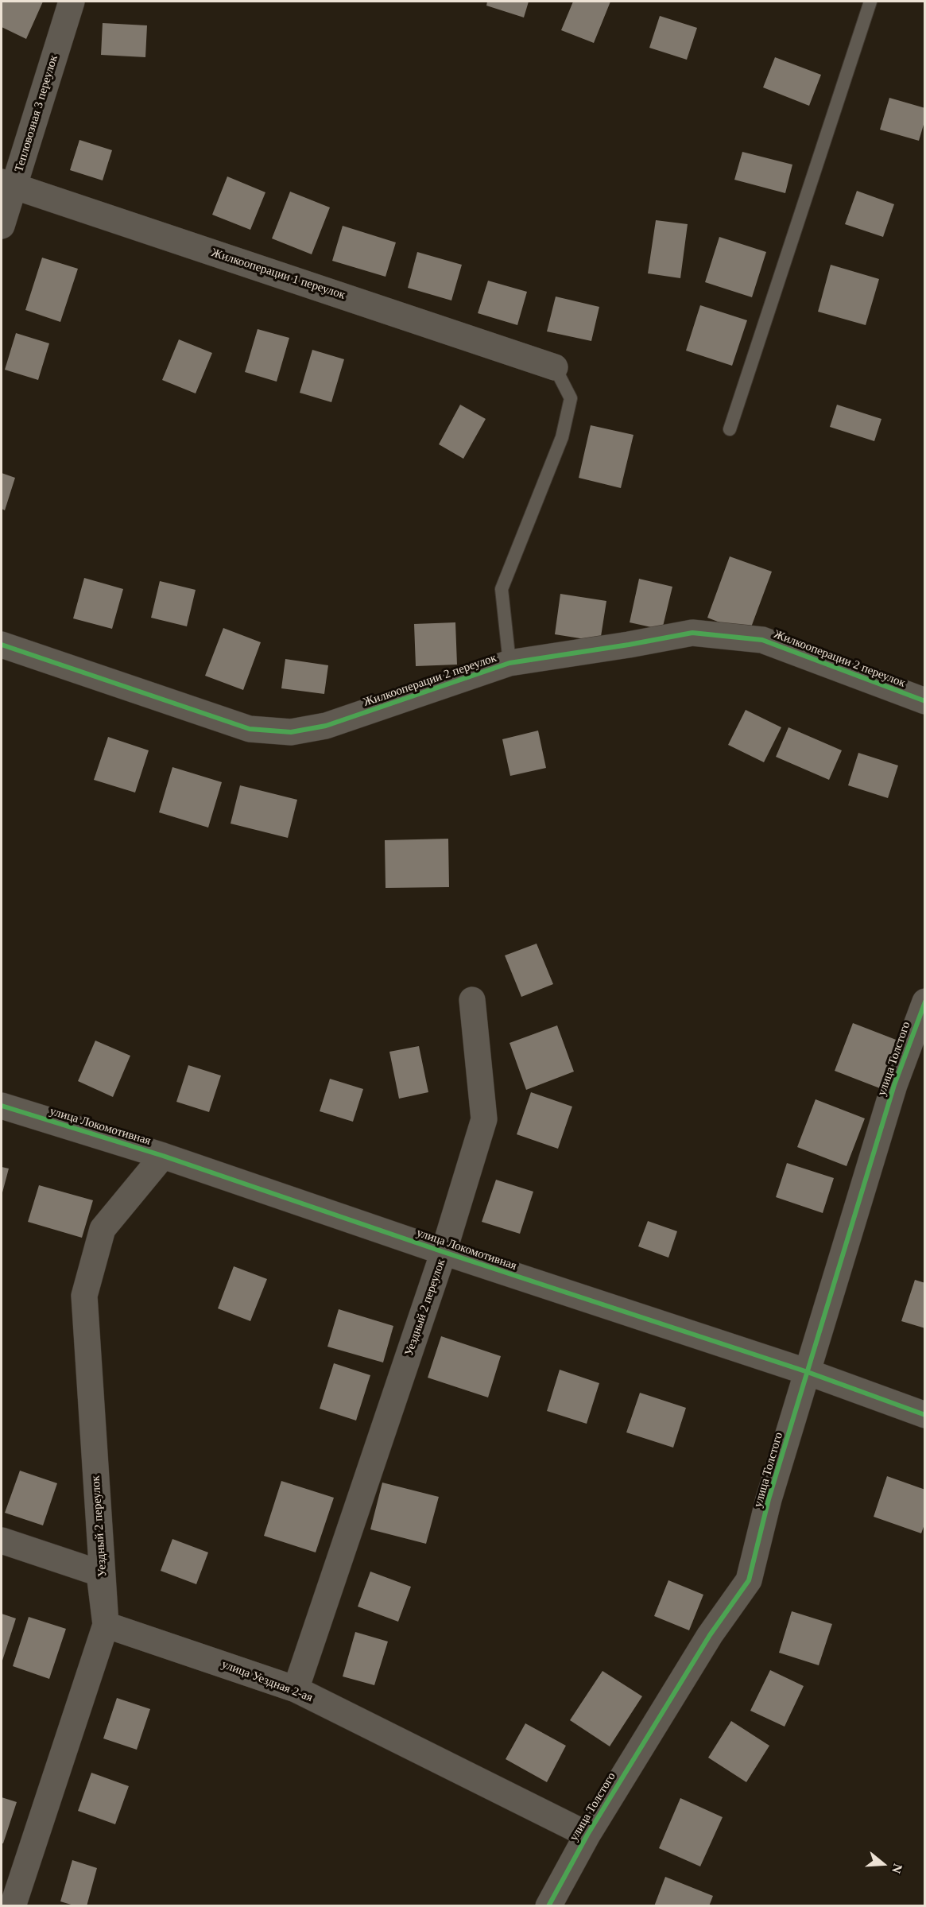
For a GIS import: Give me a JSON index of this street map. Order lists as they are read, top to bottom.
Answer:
{
  "streets": {
    "street": [
      "Тепловозная 3 переулок",
      "Жилкооперации 1 переулок",
      "Жилкооперации 2 переулок",
      "улица Толстого",
      "улица Локомотивная",
      "Уездный 2 переулок",
      "улица Уездная 2-ая"
    ]
  },
  "crossings": [
    ["Тепловозная 3 переулок", "Жилкооперации 1 переулок"],
    ["улица Толстого", "улица Локомотивная"],
    ["улица Толстого", "улица Уездная 2-ая"],
    ["улица Локомотивная", "Уездный 2 переулок"],
    ["Уездный 2 переулок", "улица Уездная 2-ая"]
  ],
  "north": "right"
}
